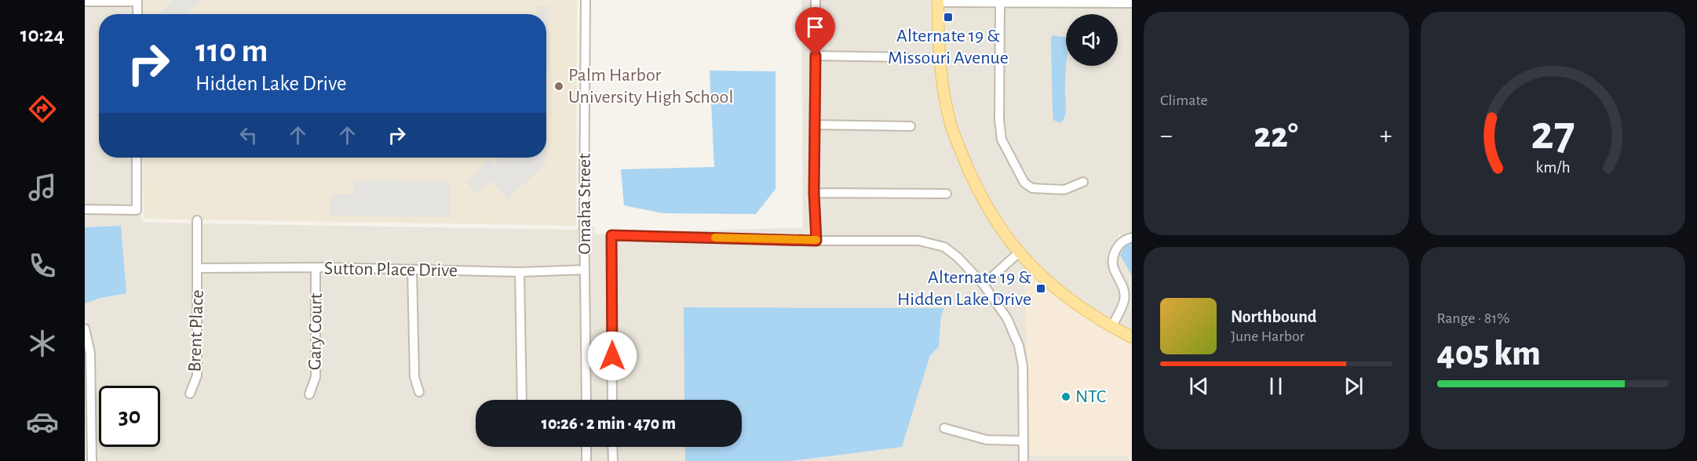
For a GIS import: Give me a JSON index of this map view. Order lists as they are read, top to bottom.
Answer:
{
  "streets": {
    "street": [
      "Omaha Street",
      "Sutton Place Drive",
      "Brent Place",
      "Gary Court"
    ]
  },
  "crossings": [
    ["Omaha Street", "Sutton Place Drive"],
    ["Sutton Place Drive", "Brent Place"],
    ["Sutton Place Drive", "Gary Court"]
  ],
  "places": {
    "transit": ["Alternate 19 & Missouri Avenue", "Alternate 19 & Hidden Lake Drive"],
    "other": ["Palm Harbor University High School", "NTC"]
  },
  "page": {
    "tabs": "10:24",
    "tile": [
      "Climate",
      ["Range · 81%", "405 km"]
    ],
    "turn": ["110 m", "Hidden Lake Drive"],
    "heat": ["−", "22°", "+"],
    "song": ["Northbound", "June Harbor"],
    "limit": "30",
    "trip": "10:26 · 2 min · 470 m",
    "gauge": ["27", "km/h"]
  }
}
